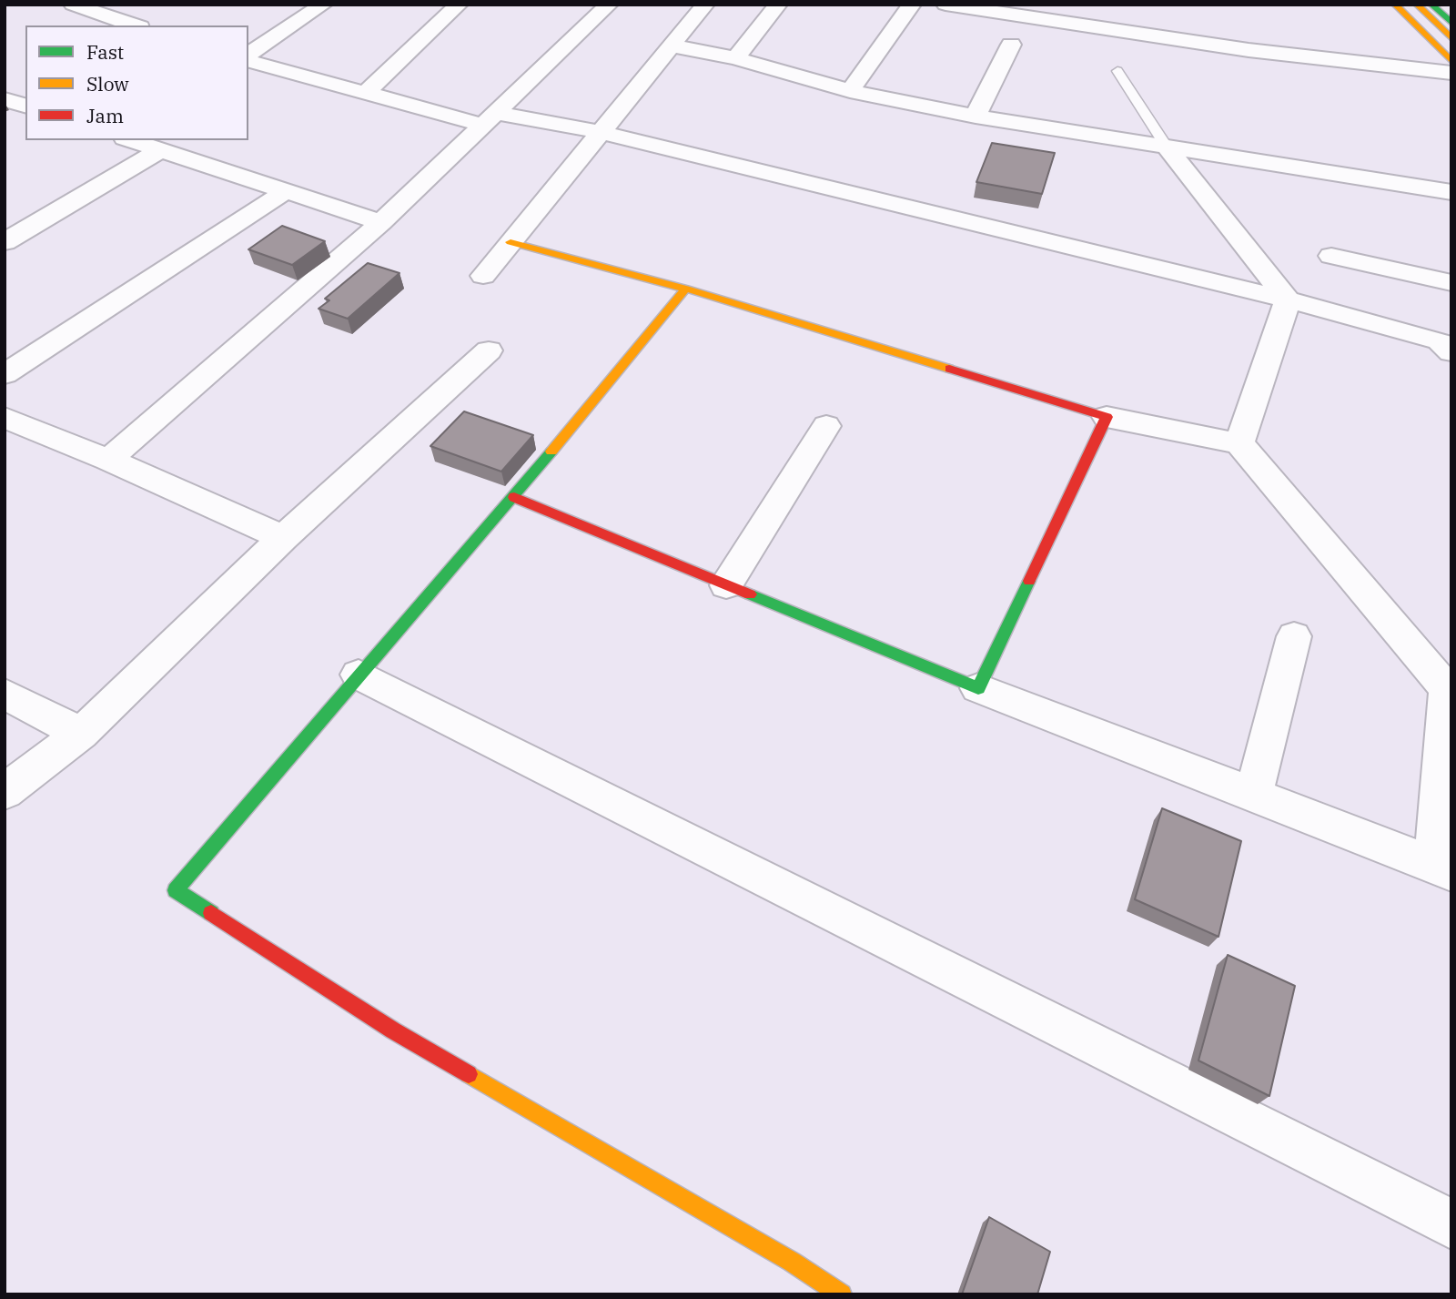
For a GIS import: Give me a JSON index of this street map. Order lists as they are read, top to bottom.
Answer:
{
  "legend": ["Fast", "Slow", "Jam"]
}
